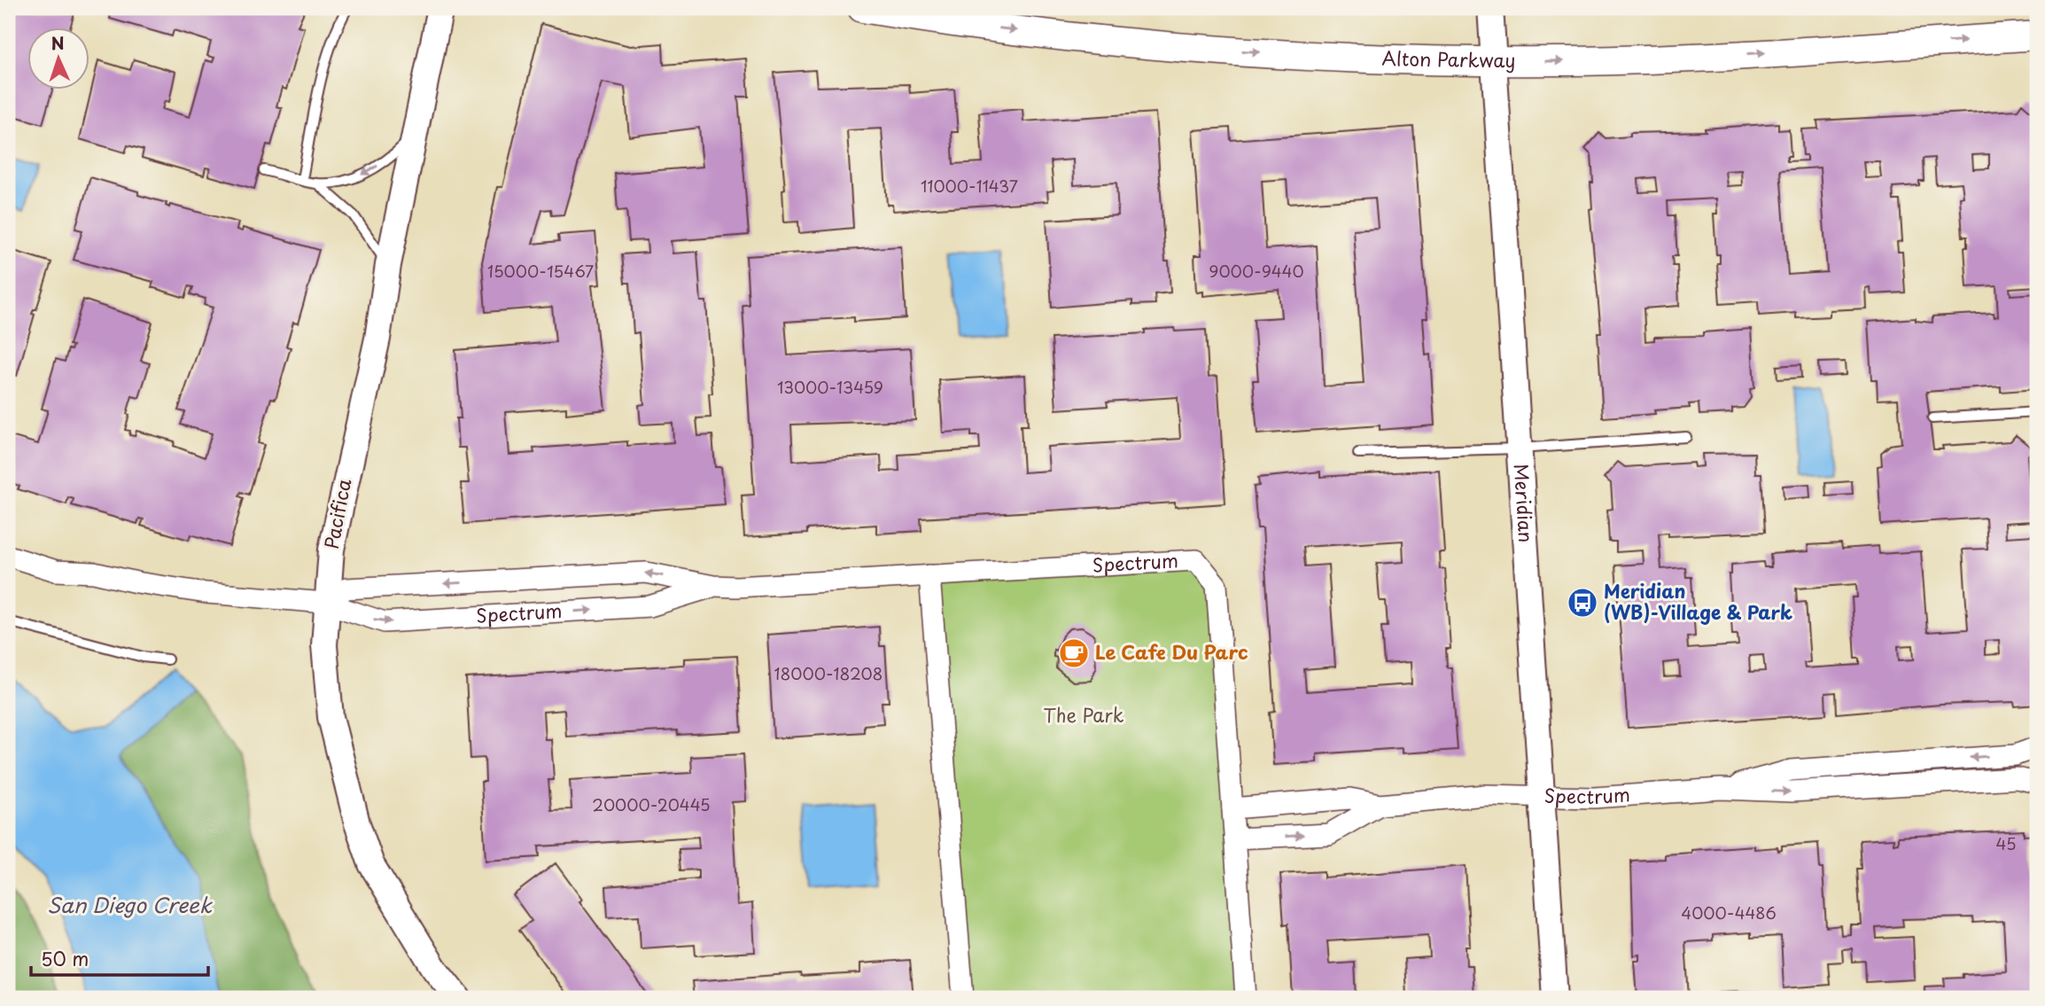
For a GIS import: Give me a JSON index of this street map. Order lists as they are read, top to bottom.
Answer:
{
  "streets": {
    "main road": ["Alton Parkway"],
    "street": ["Meridian", "Pacifica", "Spectrum"]
  },
  "crossings": [
    ["Alton Parkway", "Meridian"],
    ["Meridian", "Spectrum"],
    ["Pacifica", "Spectrum"]
  ],
  "one_way": ["Alton Parkway"],
  "water": ["San Diego Creek"],
  "parks": ["The Park"],
  "places": {
    "bus stop": ["Meridian (WB)-Village & Park"],
    "cafe": ["Le Cafe Du Parc"]
  },
  "house_numbers": [
    "11000-11437",
    "15000-15467",
    "9000-9440",
    "13000-13459",
    "18000-18208",
    "20000-20445",
    "45",
    "4000-4486"
  ],
  "scale_bar": "50 m",
  "north": "top"
}
